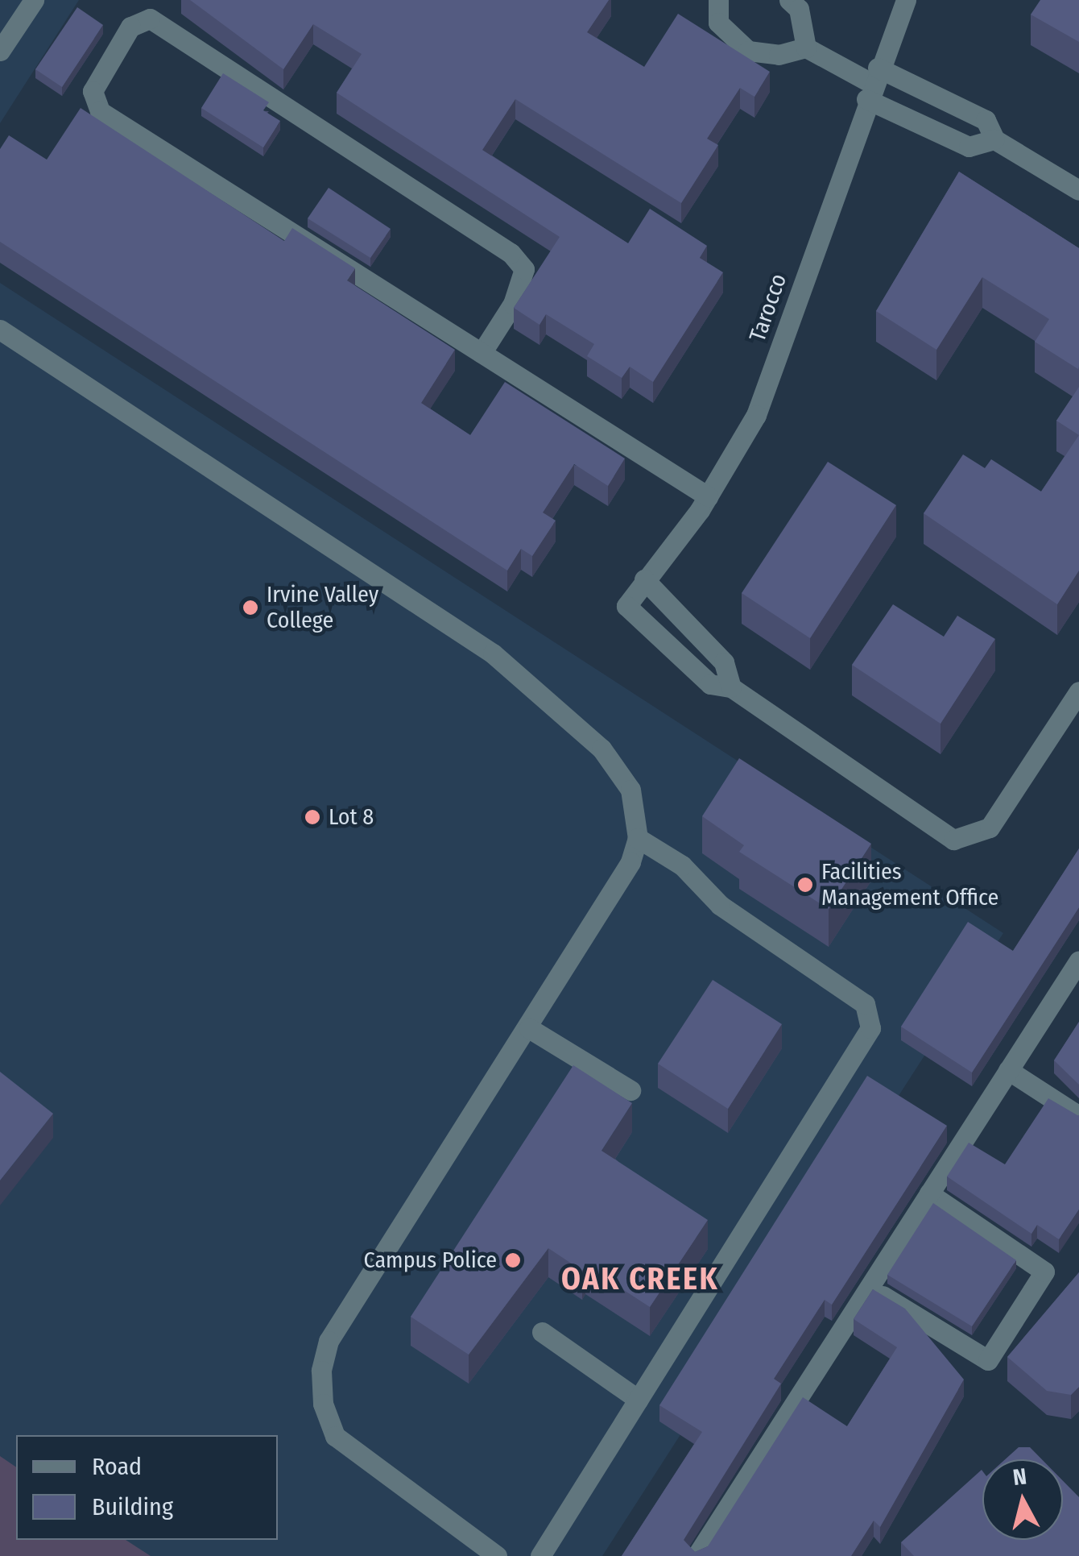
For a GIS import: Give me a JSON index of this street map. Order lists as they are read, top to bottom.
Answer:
{
  "streets": {
    "street": ["Tarocco"]
  },
  "districts": ["OAK CREEK"],
  "places": [
    "Irvine Valley College",
    "Lot 8",
    "Facilities Management Office",
    "Campus Police"
  ],
  "legend": ["Road", "Building"],
  "north": "top"
}
